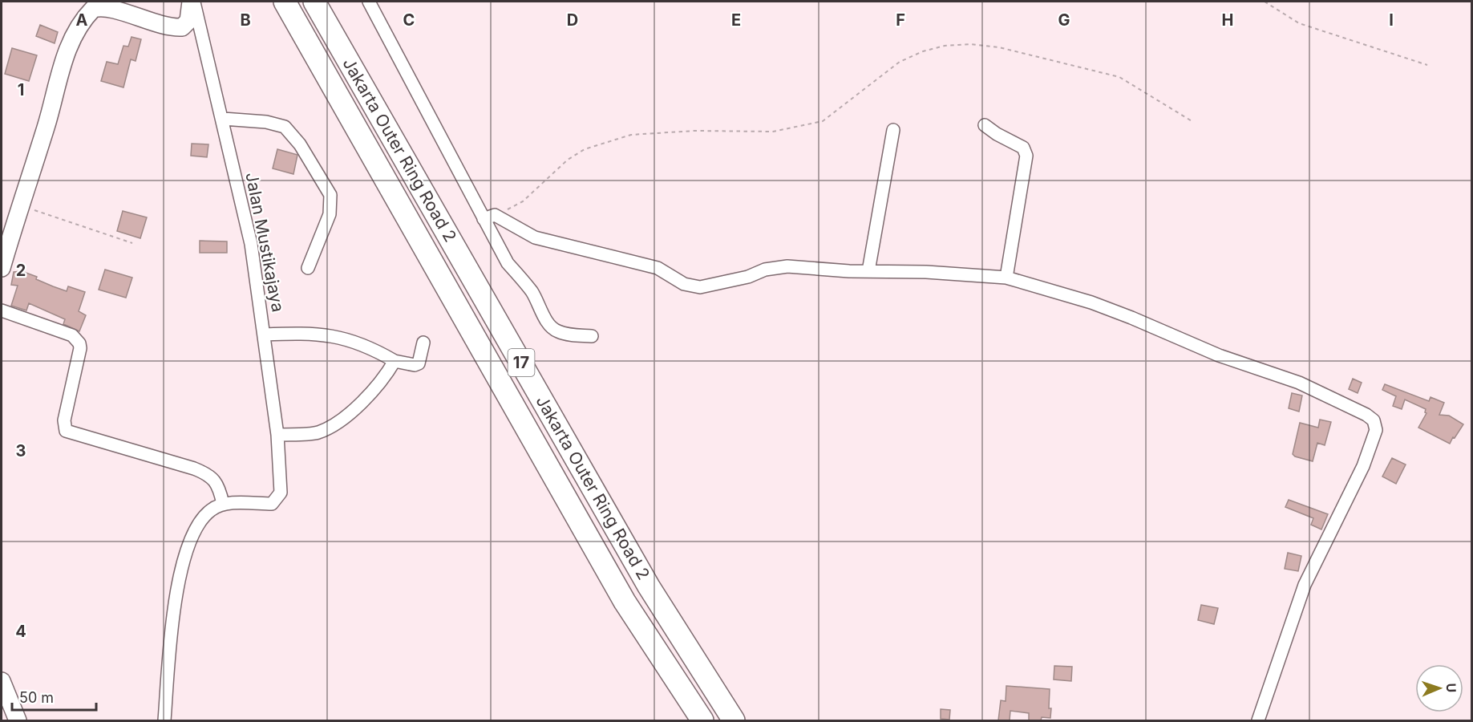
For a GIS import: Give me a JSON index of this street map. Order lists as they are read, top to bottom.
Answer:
{
  "streets": {
    "highway": ["Jakarta Outer Ring Road 2", "17"],
    "street": ["Jalan Mustikajaya"]
  },
  "scale_bar": "50 m",
  "north": "right",
  "grid": {
    "columns": [
      "A",
      "B",
      "C",
      "D",
      "E",
      "F",
      "G",
      "H",
      "I"
    ],
    "rows": [
      "1",
      "2",
      "3",
      "4"
    ]
  }
}
